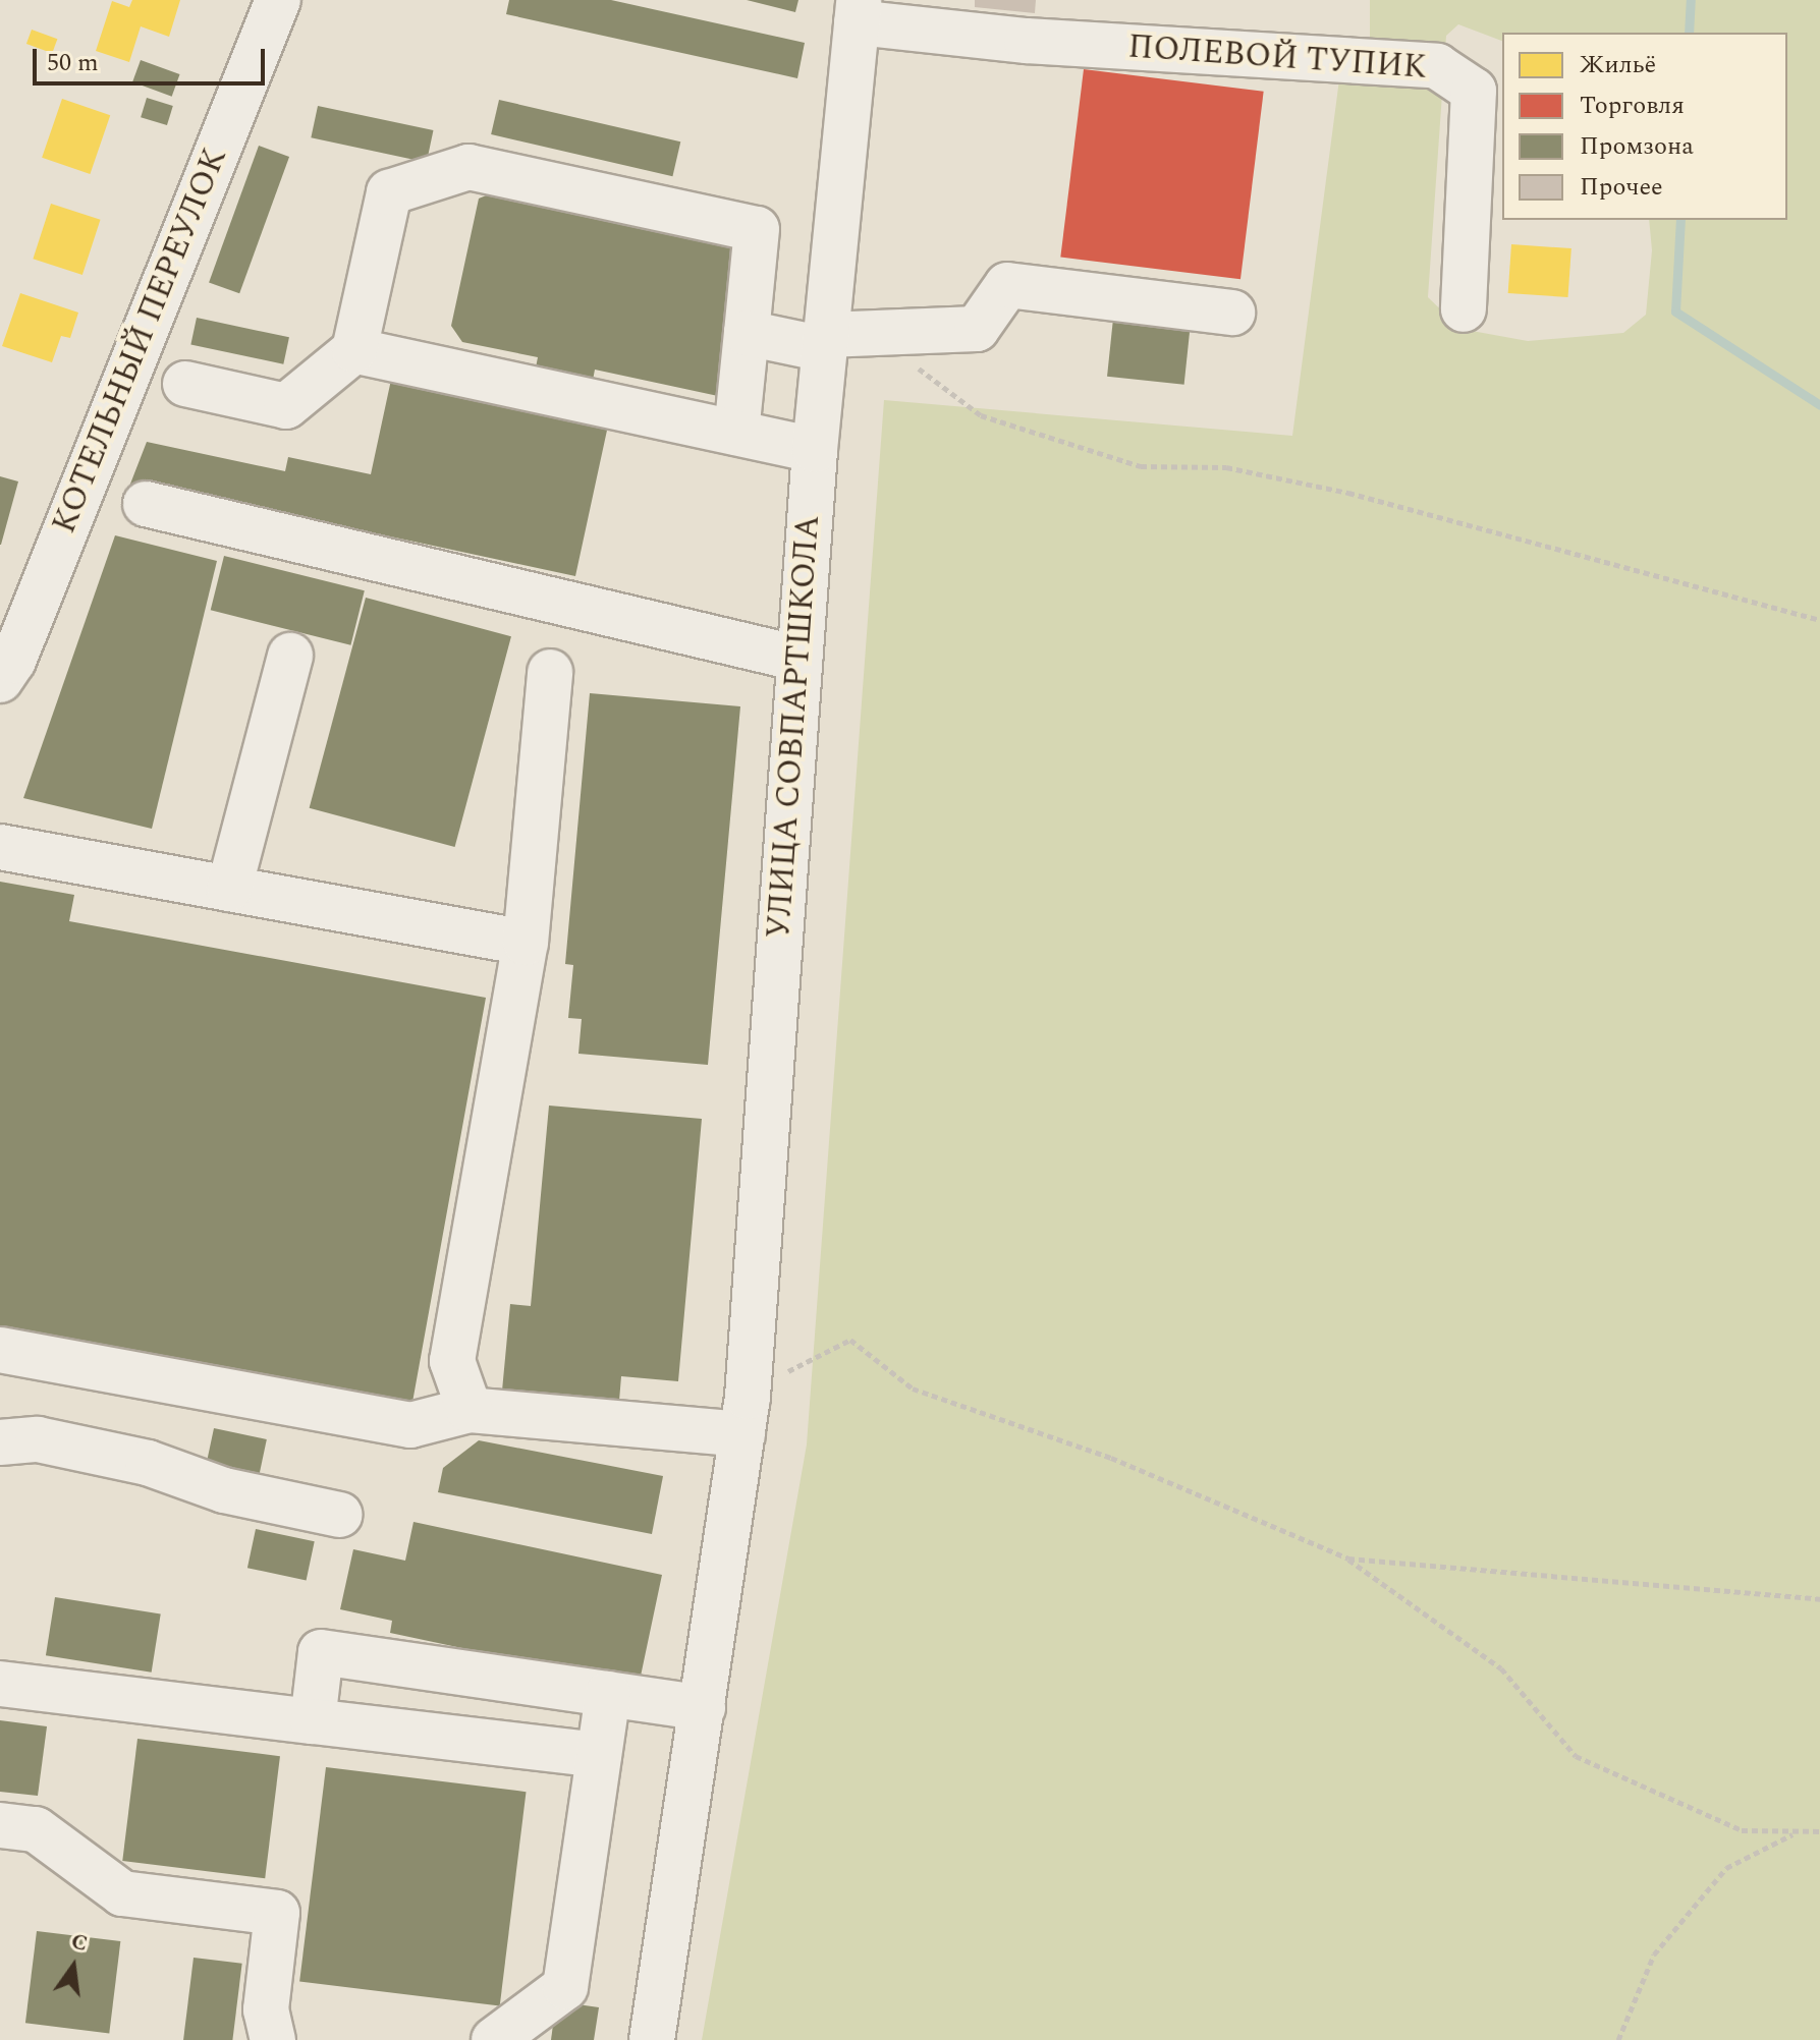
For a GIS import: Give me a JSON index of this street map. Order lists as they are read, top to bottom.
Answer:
{
  "streets": {
    "street": ["ПОЛЕВОЙ ТУПИК", "КОТЕЛЬНЫЙ ПЕРЕУЛОК", "УЛИЦА СОВПАРТШКОЛА"]
  },
  "crossings": [
    ["ПОЛЕВОЙ ТУПИК", "УЛИЦА СОВПАРТШКОЛА"]
  ],
  "legend": [
    "Жильё",
    "Торговля",
    "Промзона",
    "Прочее"
  ],
  "scale_bar": "50 m",
  "north": "top"
}
